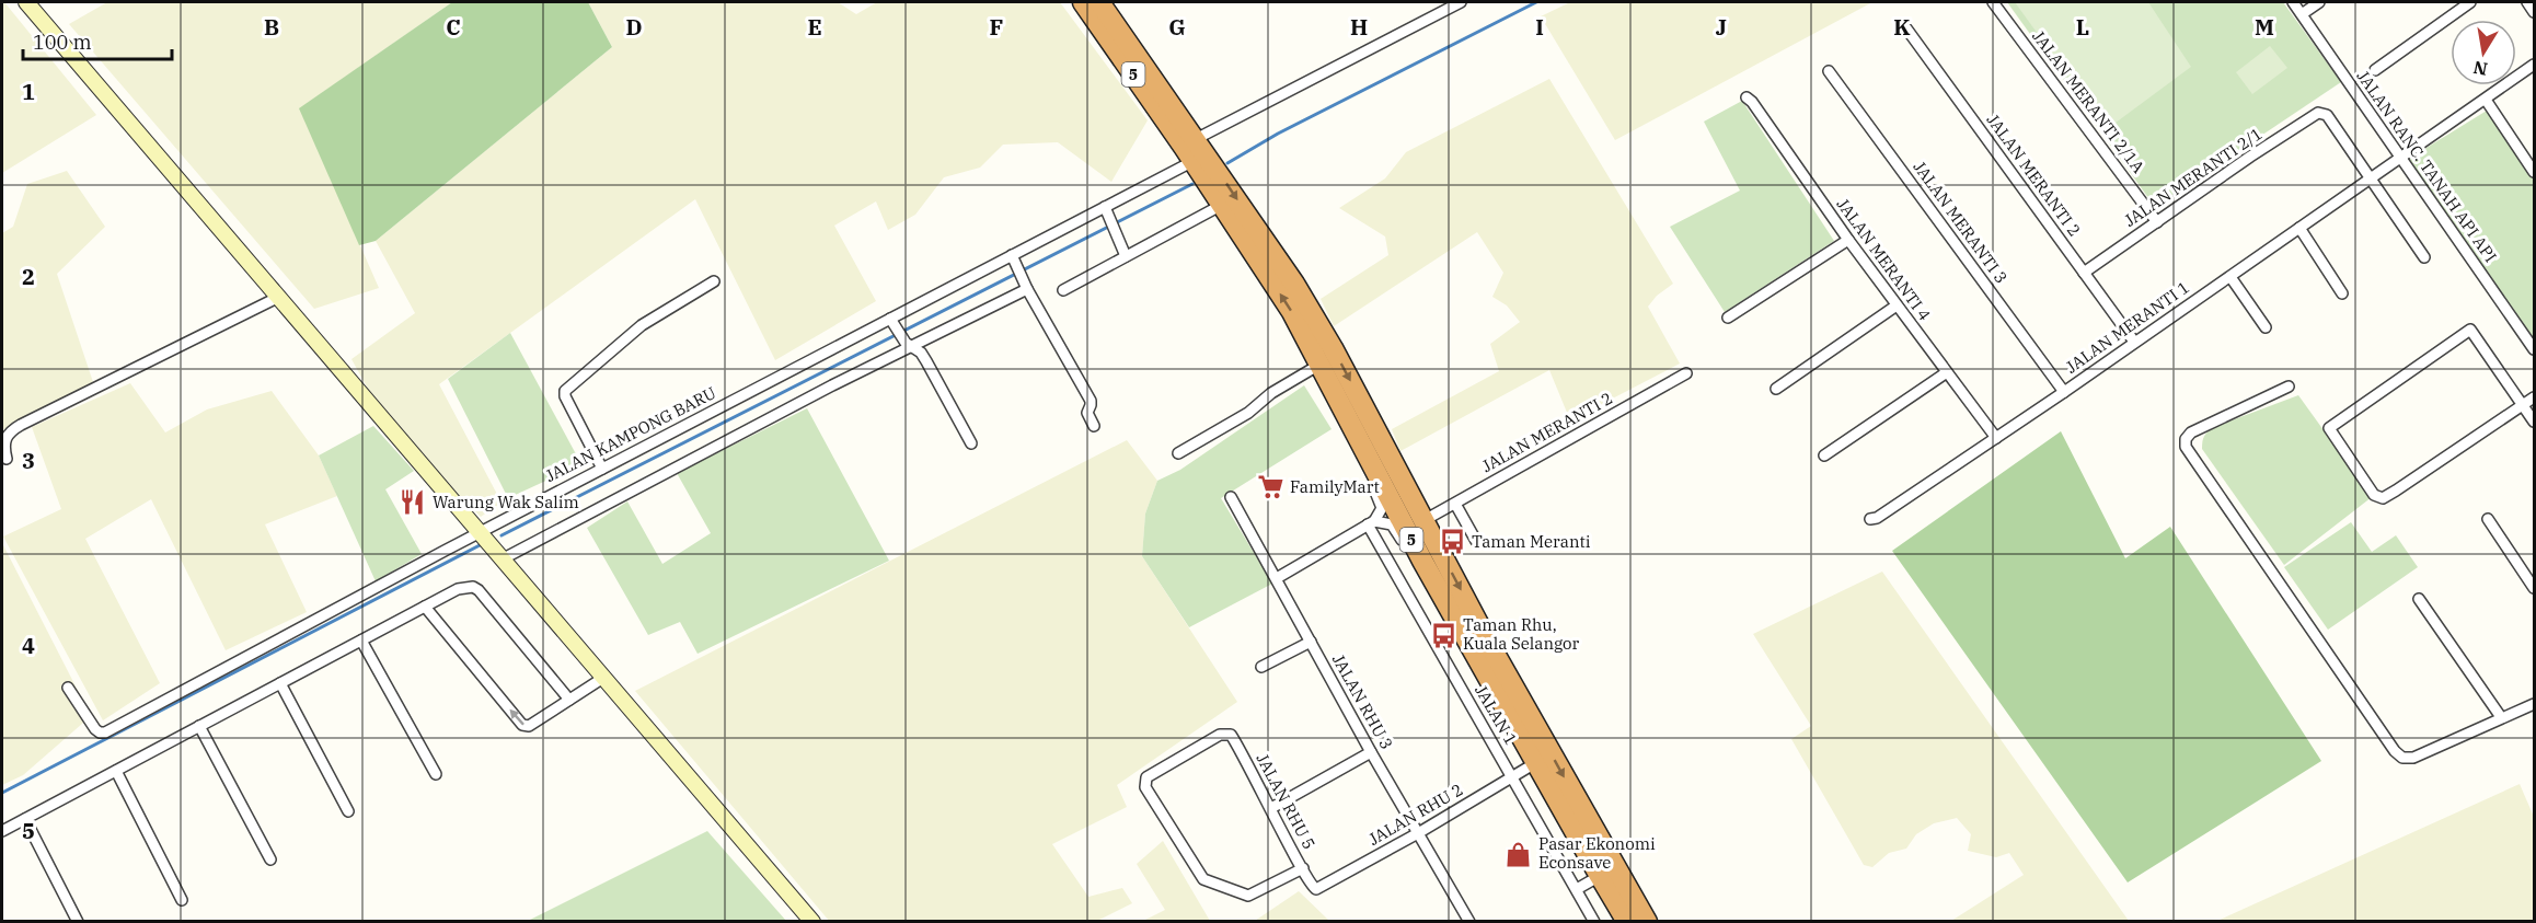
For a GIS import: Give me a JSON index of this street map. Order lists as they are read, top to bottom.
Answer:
{
  "streets": {
    "highway": ["5"],
    "street": [
      "JALAN MERANTI 2/1A",
      "JALAN RANC. TANAH API API",
      "JALAN MERANTI 2",
      "JALAN MERANTI 2/1",
      "JALAN MERANTI 3",
      "JALAN MERANTI 4",
      "JALAN MERANTI 1",
      "JALAN KAMPONG BARU",
      "JALAN RHU 3",
      "JALAN 1",
      "JALAN RHU 5",
      "JALAN RHU 2"
    ]
  },
  "crossings": [
    ["5", "JALAN MERANTI 2"],
    ["5", "JALAN KAMPONG BARU"],
    ["5", "JALAN RHU 2"],
    ["JALAN MERANTI 2/1A", "JALAN MERANTI 2/1"],
    ["JALAN RANC. TANAH API API", "JALAN MERANTI 1"],
    ["JALAN MERANTI 2", "JALAN MERANTI 2/1"],
    ["JALAN MERANTI 2", "JALAN MERANTI 1"],
    ["JALAN MERANTI 2/1", "JALAN MERANTI 1"],
    ["JALAN MERANTI 3", "JALAN MERANTI 1"],
    ["JALAN MERANTI 4", "JALAN MERANTI 1"],
    ["JALAN RHU 3", "JALAN RHU 2"],
    ["JALAN 1", "JALAN RHU 2"],
    ["JALAN RHU 5", "JALAN RHU 2"]
  ],
  "places": {
    "supermarket": ["FamilyMart"],
    "restaurant": ["Warung Wak Salim"],
    "bus stop": ["Taman Meranti", "Taman Rhu, Kuala Selangor"],
    "shop": ["Pasar Ekonomi Econsave"]
  },
  "scale_bar": "100 m",
  "north": "bottom",
  "grid": {
    "columns": [
      "B",
      "C",
      "D",
      "E",
      "F",
      "G",
      "H",
      "I",
      "J",
      "K",
      "L",
      "M"
    ],
    "rows": [
      "1",
      "2",
      "3",
      "4",
      "5"
    ]
  }
}
